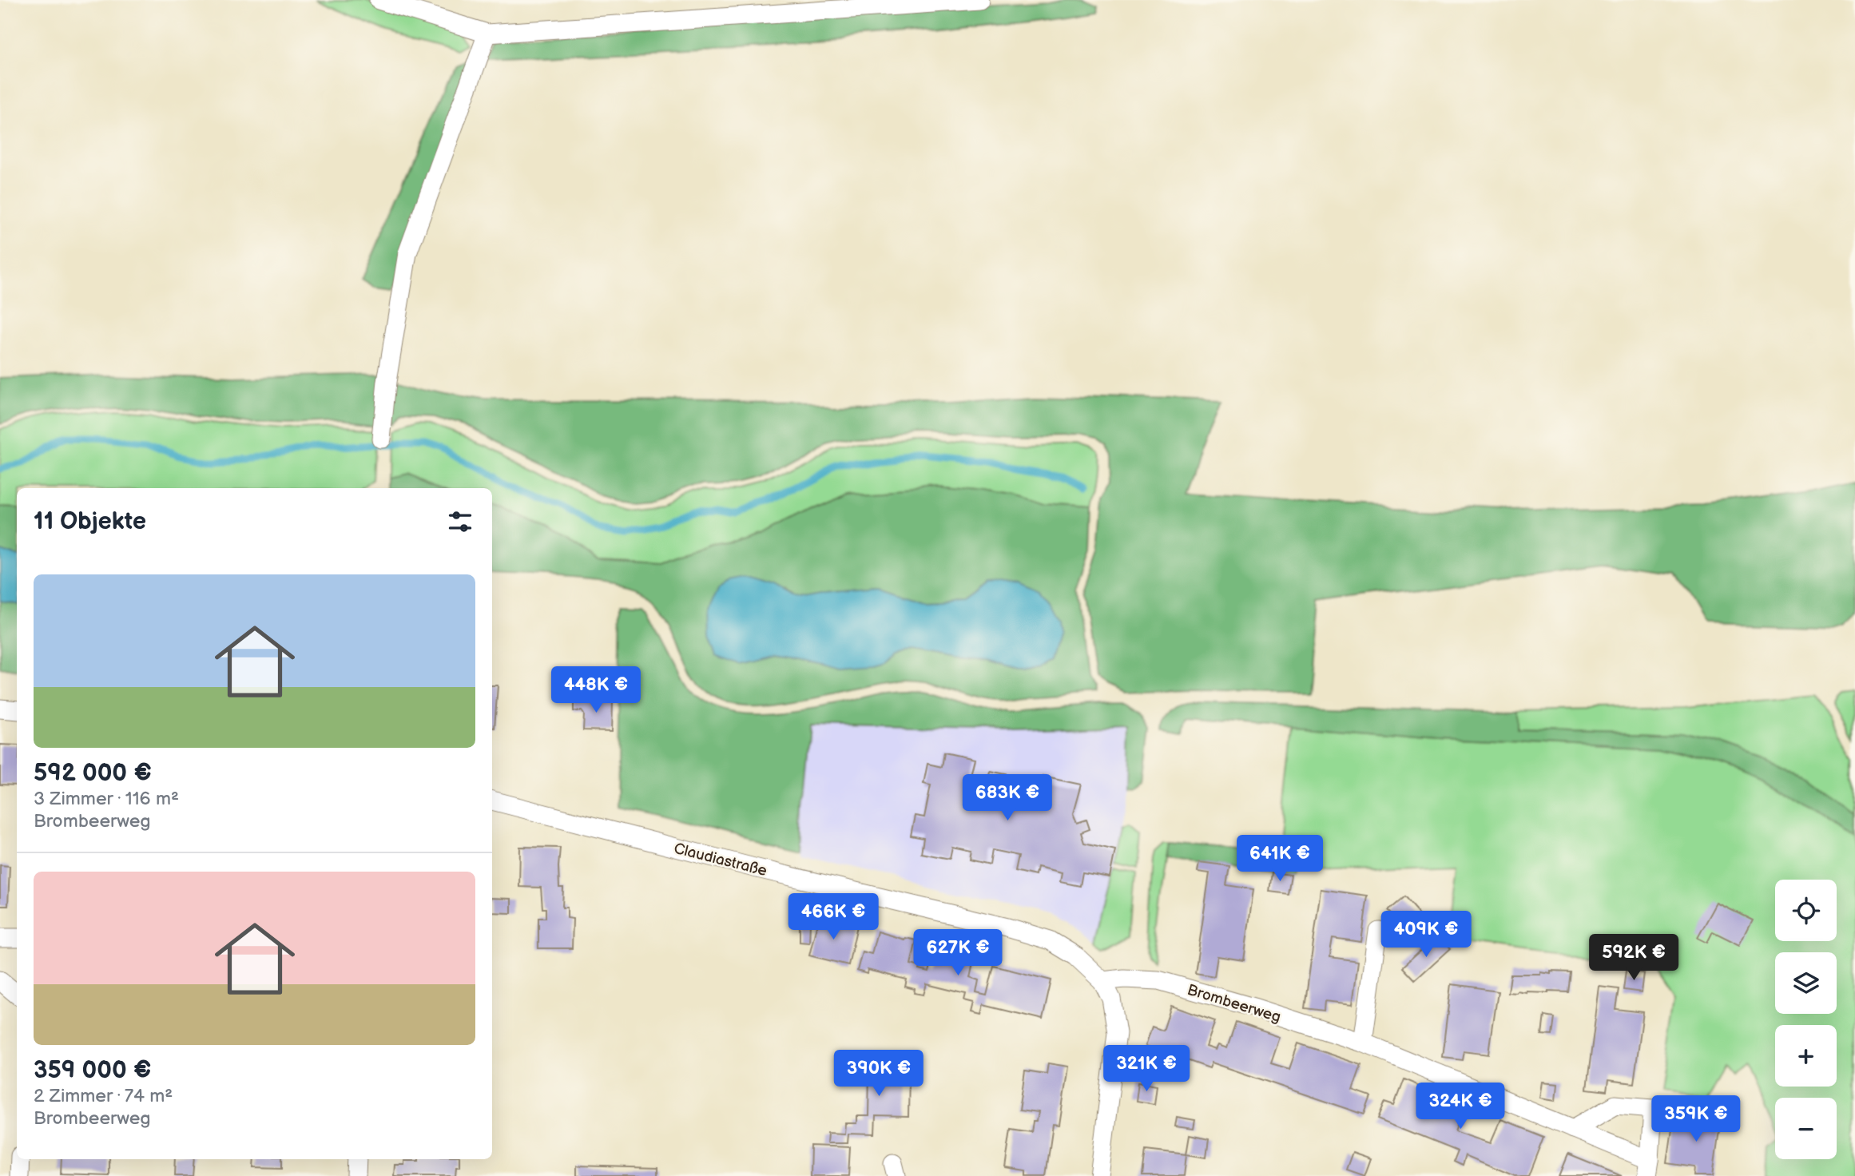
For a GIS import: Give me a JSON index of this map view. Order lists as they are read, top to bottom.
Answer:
{
  "streets": {
    "street": ["Claudiastraße", "Brombeerweg"]
  },
  "crossings": [
    ["Claudiastraße", "Brombeerweg"]
  ],
  "page": {
    "heading": "11 Objekte",
    "list": [
      {
        "name": "592 000 €",
        "note": "3 Zimmer · 116 m² · Brombeerweg"
      },
      {
        "name": "359 000 €",
        "note": "2 Zimmer · 74 m² · Brombeerweg"
      }
    ],
    "price": [
      "448K €",
      "683K €",
      "641K €",
      "466K €",
      "409K €",
      "627K €",
      "592K €",
      "321K €",
      "390K €",
      "324K €",
      "359K €"
    ],
    "map_buttons": ["+", "−"]
  }
}
